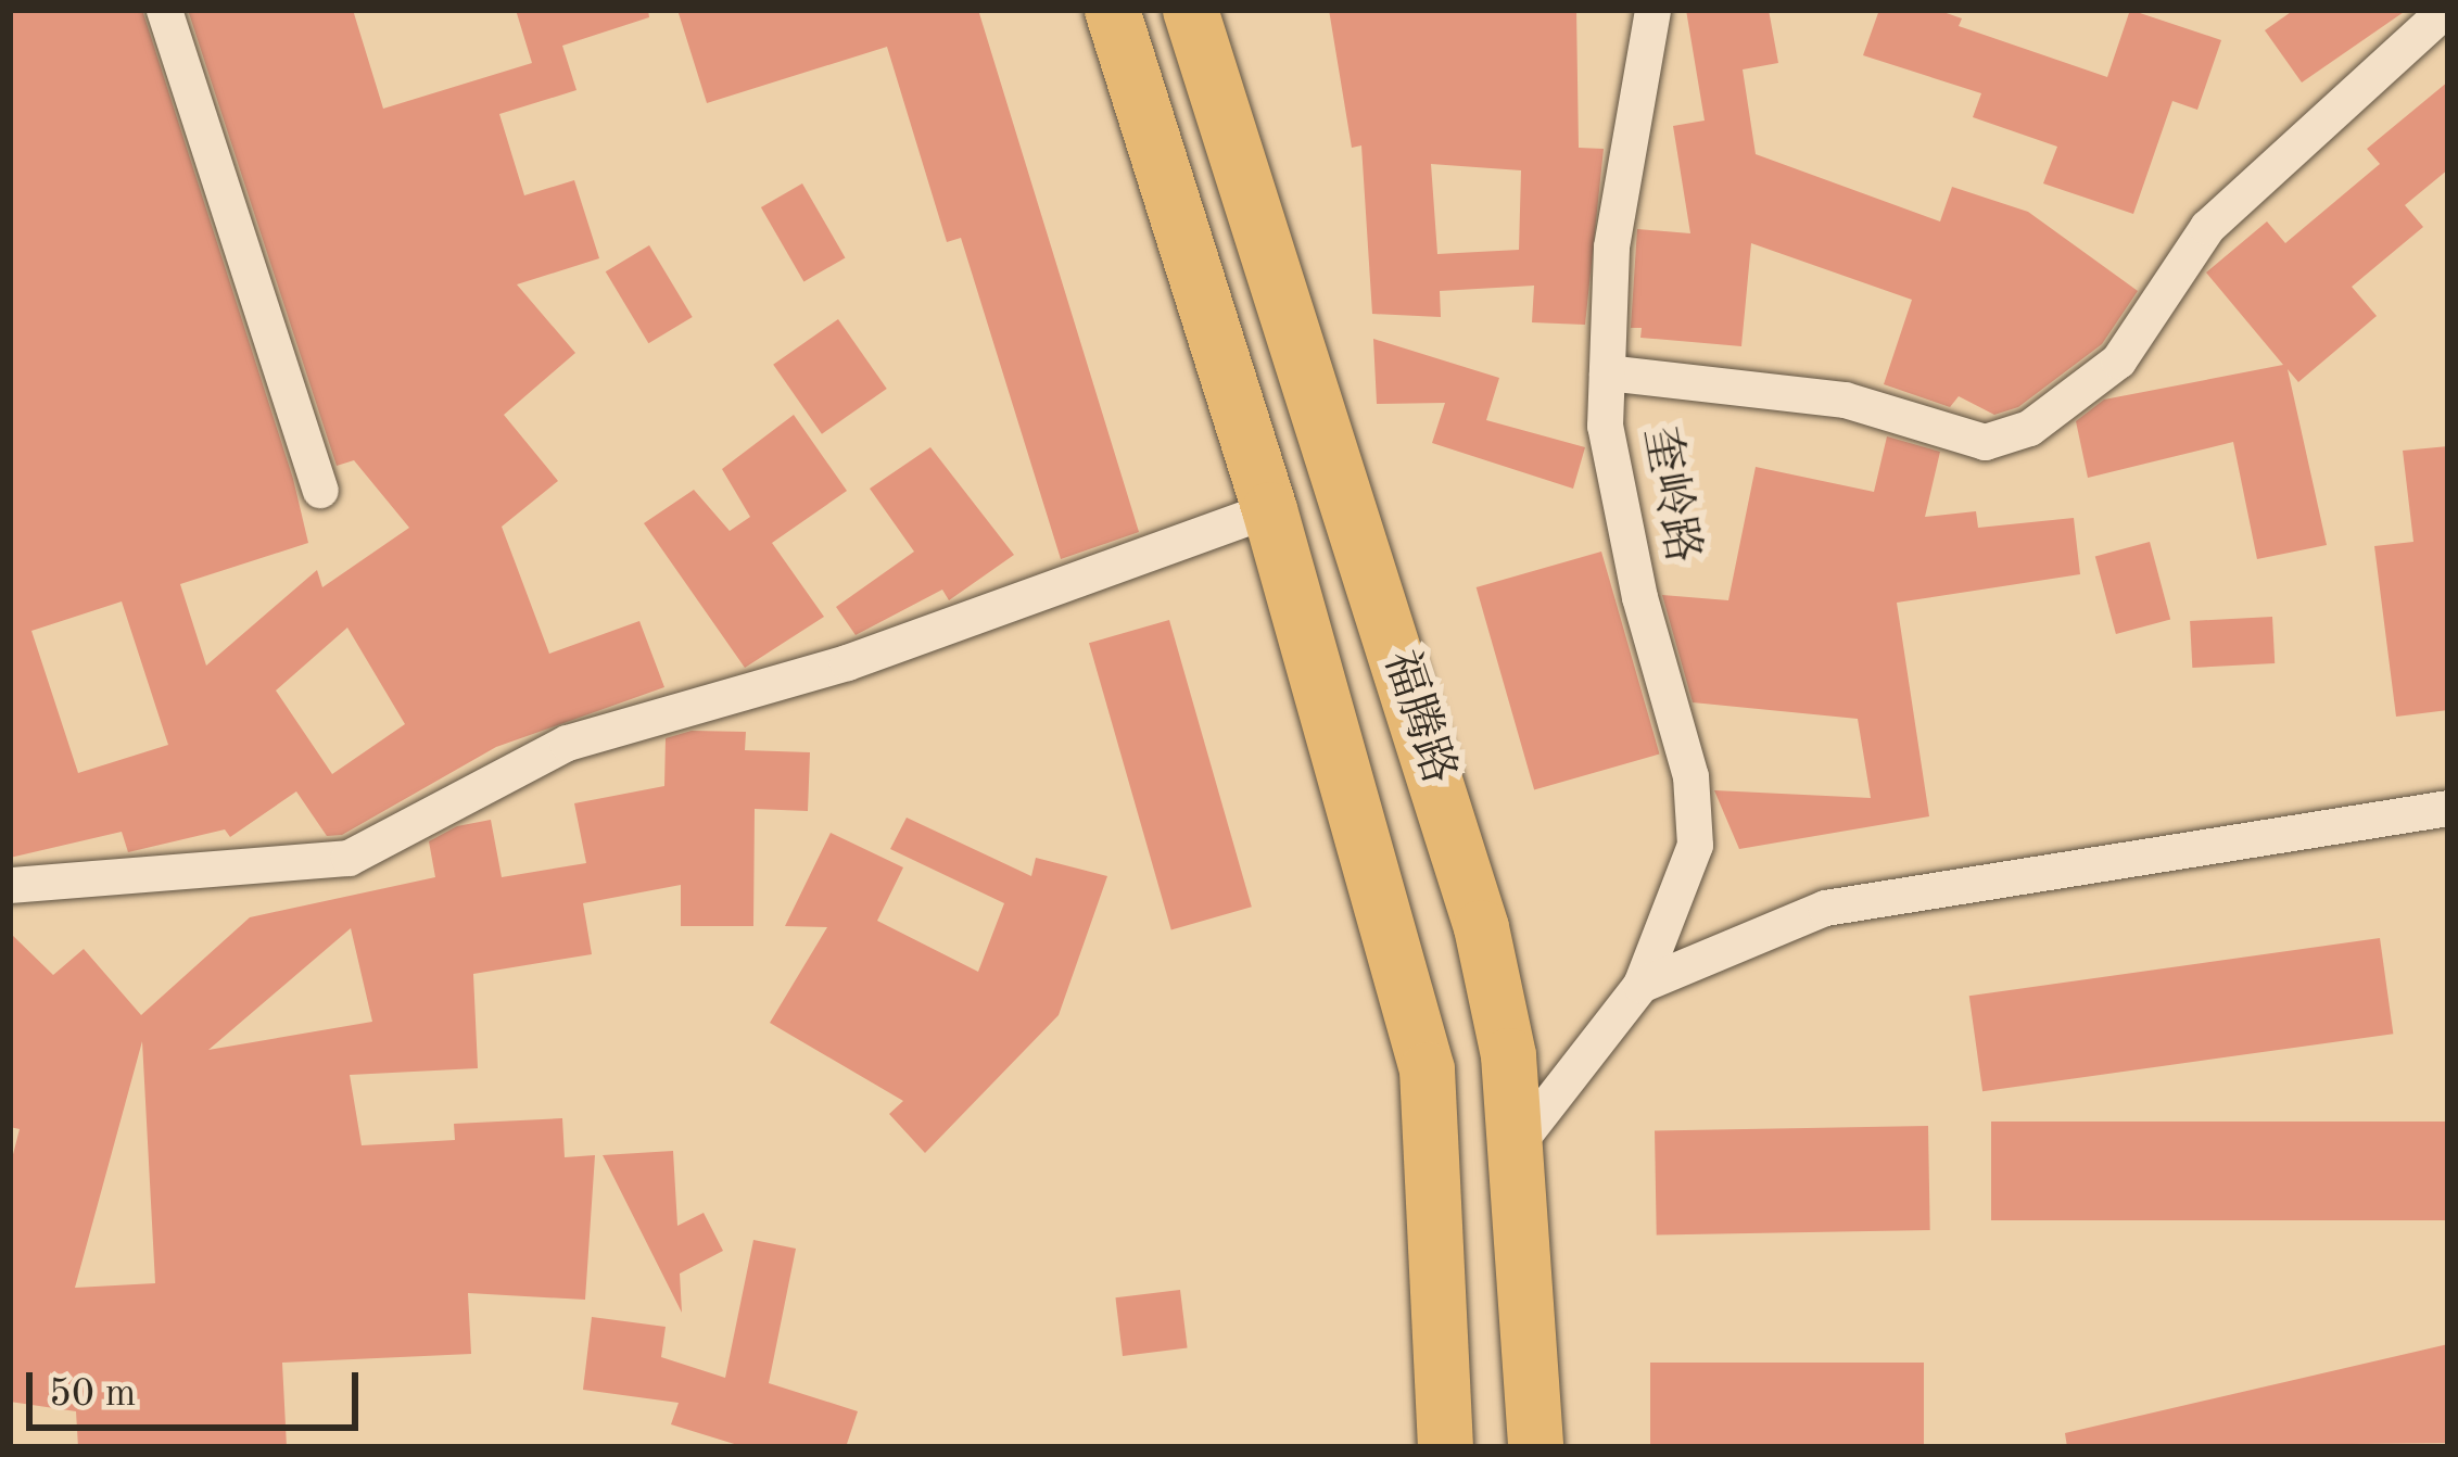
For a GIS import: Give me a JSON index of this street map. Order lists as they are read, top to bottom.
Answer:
{
  "streets": {
    "main road": ["福腾路"],
    "street": ["奎岭路"]
  },
  "scale_bar": "50 m"
}
